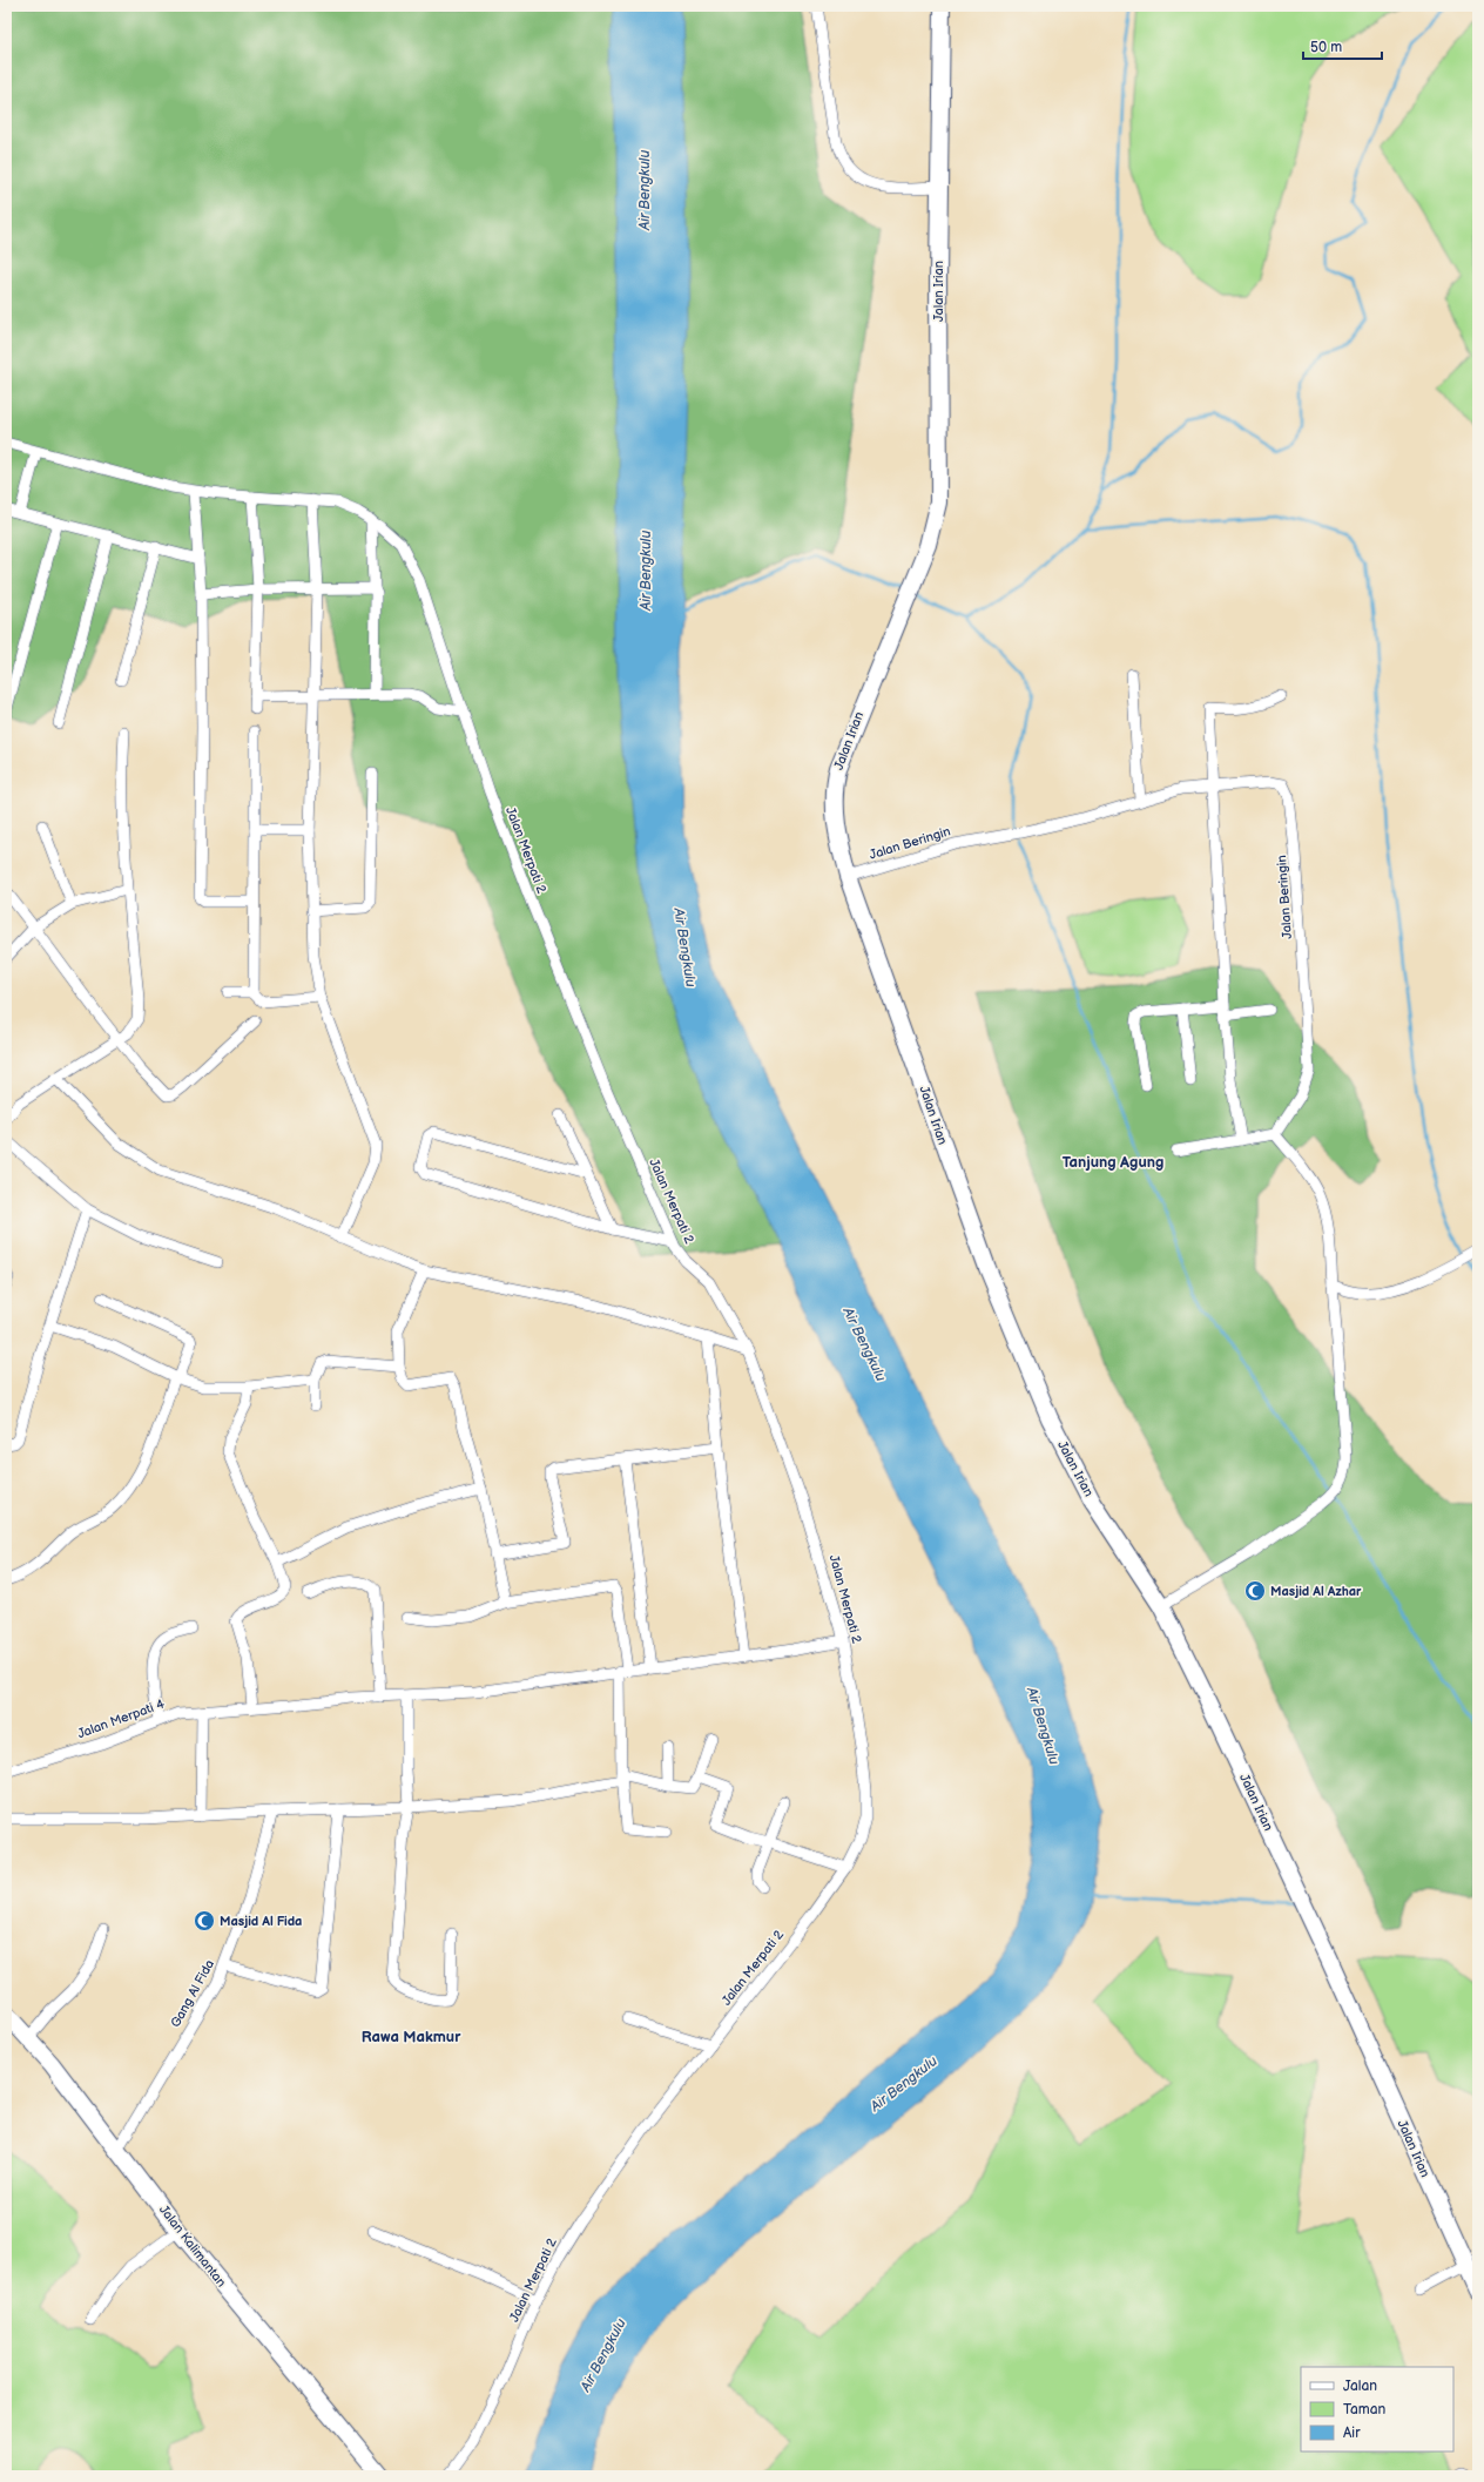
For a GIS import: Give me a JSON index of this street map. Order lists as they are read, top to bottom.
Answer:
{
  "streets": {
    "main road": ["Jalan Irian", "Jalan Kalimantan"],
    "street": [
      "Jalan Beringin",
      "Jalan Merpati 2",
      "Jalan Merpati 4",
      "Gang Al Fida"
    ]
  },
  "crossings": [
    ["Jalan Irian", "Jalan Beringin"],
    ["Jalan Merpati 2", "Jalan Merpati 4"],
    ["Gang Al Fida", "Jalan Kalimantan"]
  ],
  "districts": ["Tanjung Agung", "Rawa Makmur"],
  "water": ["Air Bengkulu"],
  "places": {
    "mosque": ["Masjid Al Azhar", "Masjid Al Fida"]
  },
  "legend": ["Jalan", "Taman", "Air"],
  "scale_bar": "50 m"
}
